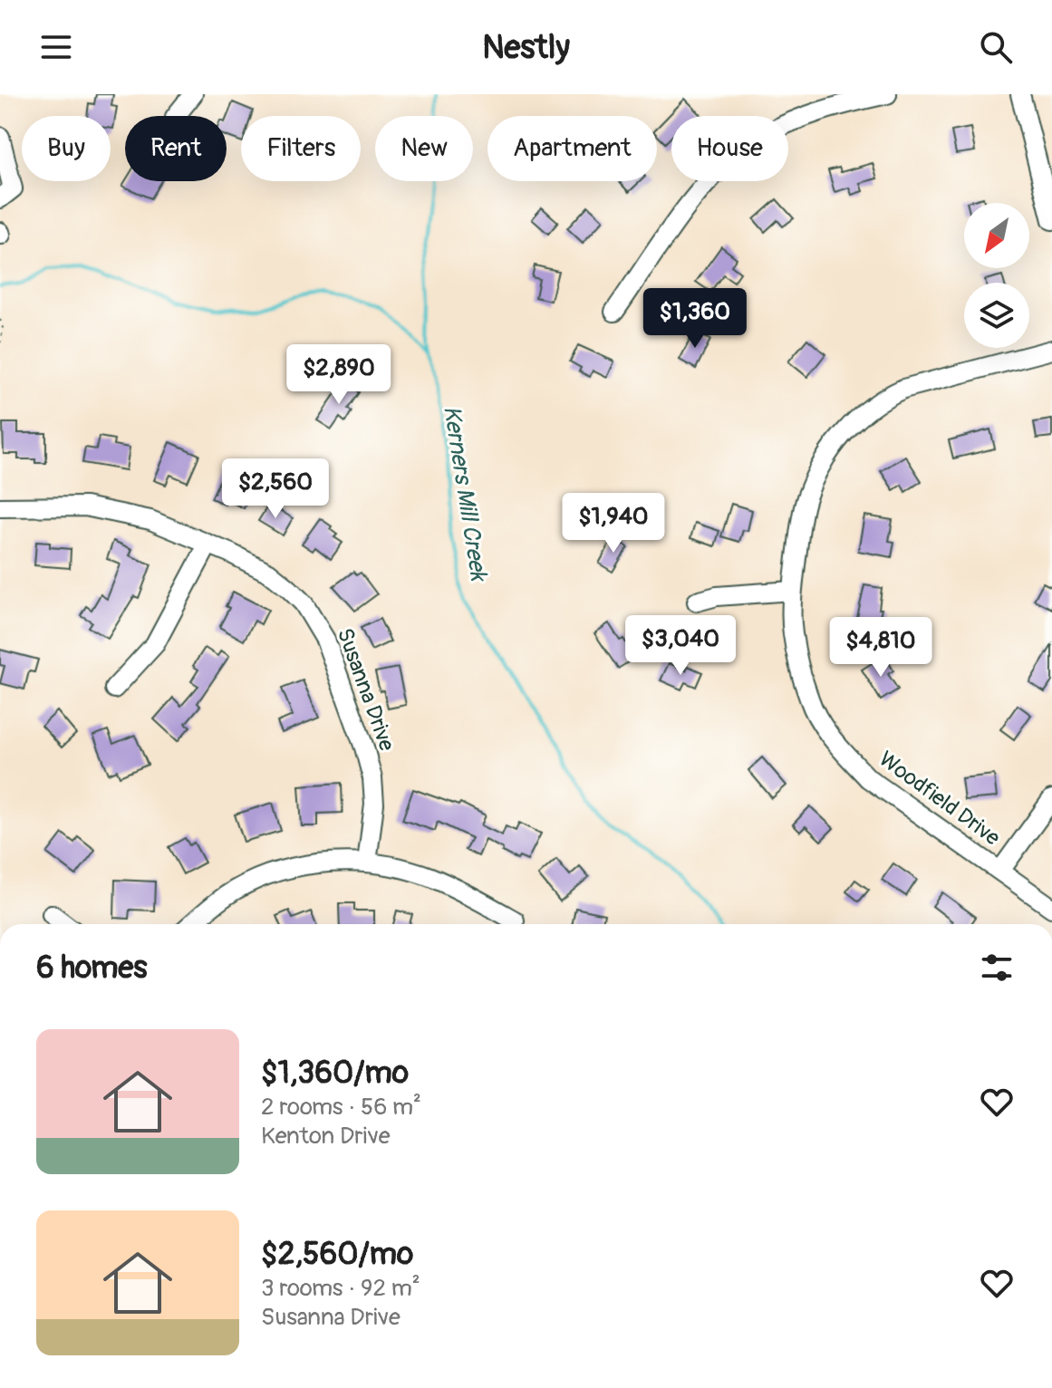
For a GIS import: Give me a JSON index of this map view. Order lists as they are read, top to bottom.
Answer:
{
  "streets": {
    "street": ["Susanna Drive", "Woodfield Drive"]
  },
  "water": ["Kerners Mill Creek"],
  "north": "bottom left",
  "page": {
    "header": "Nestly",
    "chip": [
      "Buy",
      "Rent",
      "Filters",
      "New",
      "Apartment",
      "House"
    ],
    "price": [
      "$1,360",
      "$2,890",
      "$2,560",
      "$1,940",
      "$3,040",
      "$4,810"
    ],
    "heading": "6 homes",
    "list": [
      {
        "name": "$1,360/mo",
        "note": "2 rooms · 56 m² · Kenton Drive"
      },
      {
        "name": "$2,560/mo",
        "note": "3 rooms · 92 m² · Susanna Drive"
      }
    ]
  }
}
